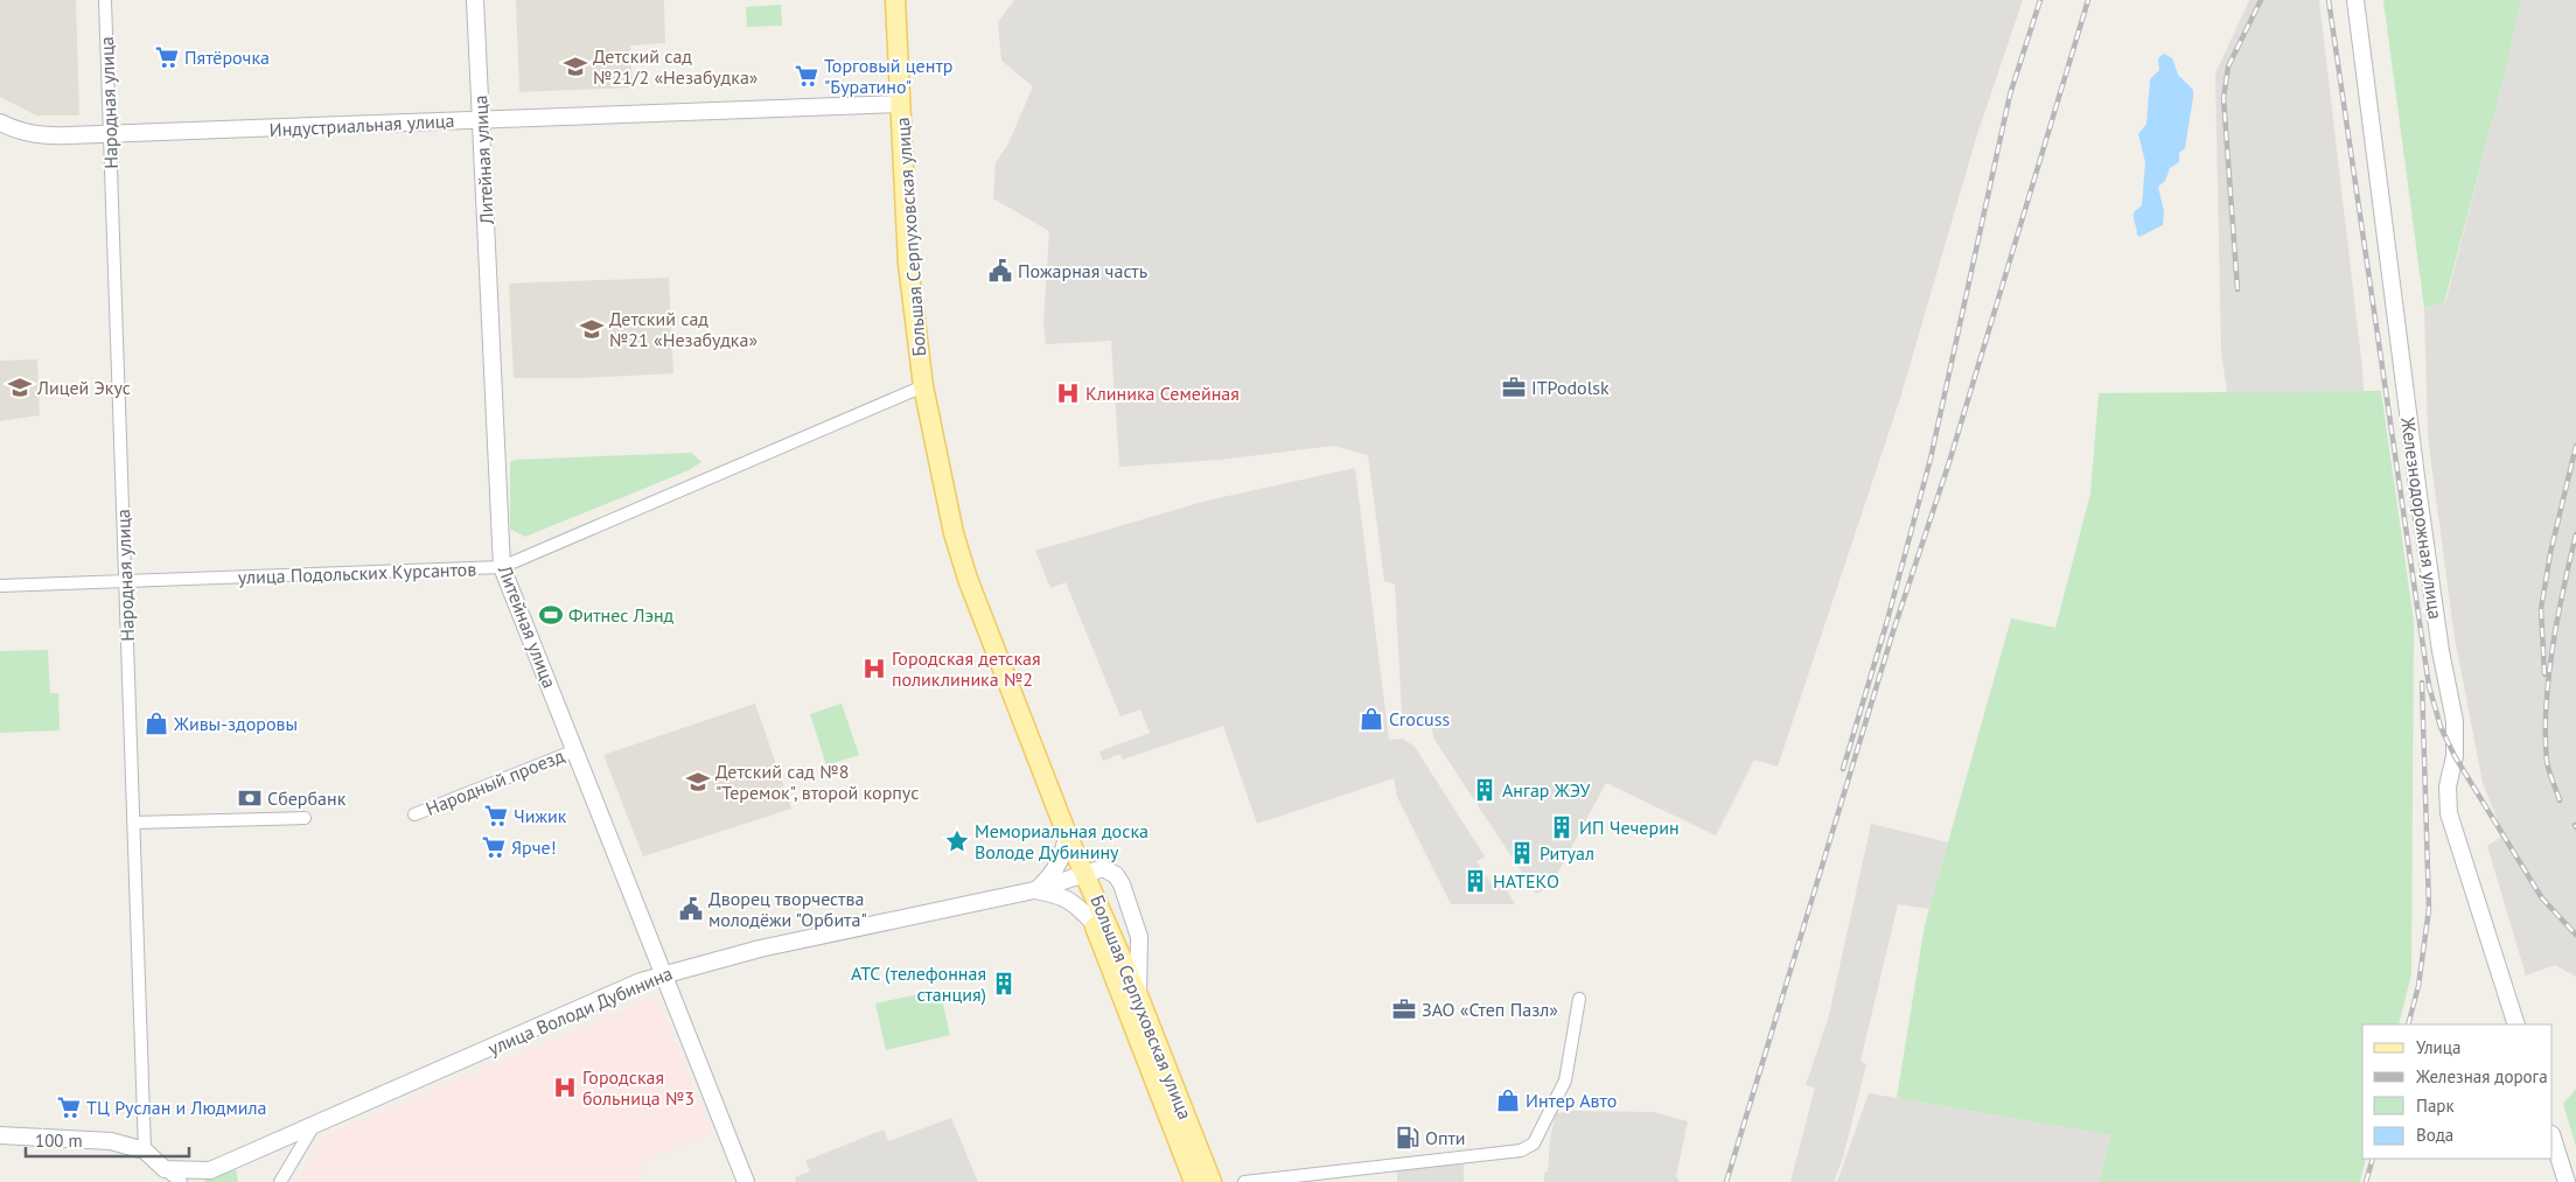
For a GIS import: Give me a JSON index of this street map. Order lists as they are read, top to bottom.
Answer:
{
  "streets": {
    "main road": ["Большая Серпуховская улица"],
    "street": [
      "Народная улица",
      "Индустриальная улица",
      "Литейная улица",
      "Железнодорожная улица",
      "улица Подольских Курсантов",
      "Народный проезд",
      "улица Володи Дубинина"
    ]
  },
  "crossings": [
    ["Народная улица", "Индустриальная улица"],
    ["Народная улица", "улица Подольских Курсантов"],
    ["Индустриальная улица", "Литейная улица"],
    ["Индустриальная улица", "Большая Серпуховская улица"],
    ["Литейная улица", "улица Подольских Курсантов"],
    ["Литейная улица", "Народный проезд"],
    ["Литейная улица", "улица Володи Дубинина"],
    ["Большая Серпуховская улица", "улица Подольских Курсантов"],
    ["Большая Серпуховская улица", "улица Володи Дубинина"]
  ],
  "places": {
    "supermarket": [
      "Пятёрочка",
      "Торговый центр \"Буратино\"",
      "Чижик",
      "Ярче!",
      "ТЦ Руслан и Людмила"
    ],
    "school or university": [
      "Детский сад №21/2 «Незабудка»",
      "Детский сад №21 «Незабудка»",
      "Лицей Экус",
      "Детский сад №8 \"Теремок\", второй корпус"
    ],
    "public building": ["Пожарная часть", "Дворец творчества молодёжи \"Орбита\""],
    "office": ["ITPodolsk", "ЗАО «Степ Пазл»"],
    "hospital": ["Клиника Семейная", "Городская детская поликлиника №2", "Городская больница №3"],
    "sports": ["Фитнес Лэнд"],
    "shop": ["Crocuss", "Живы-здоровы", "Интер Авто"],
    "building": [
      "Ангар ЖЭУ",
      "ИП Чечерин",
      "Ритуал",
      "НАТЕКО",
      "АТС (телефонная станция)"
    ],
    "bank": ["Сбербанк"],
    "place": ["Мемориальная доска Володе Дубинину"],
    "fuel station": ["Опти"]
  },
  "legend": [
    "Улица",
    "Железная дорога",
    "Парк",
    "Вода"
  ],
  "scale_bar": "100 m"
}
